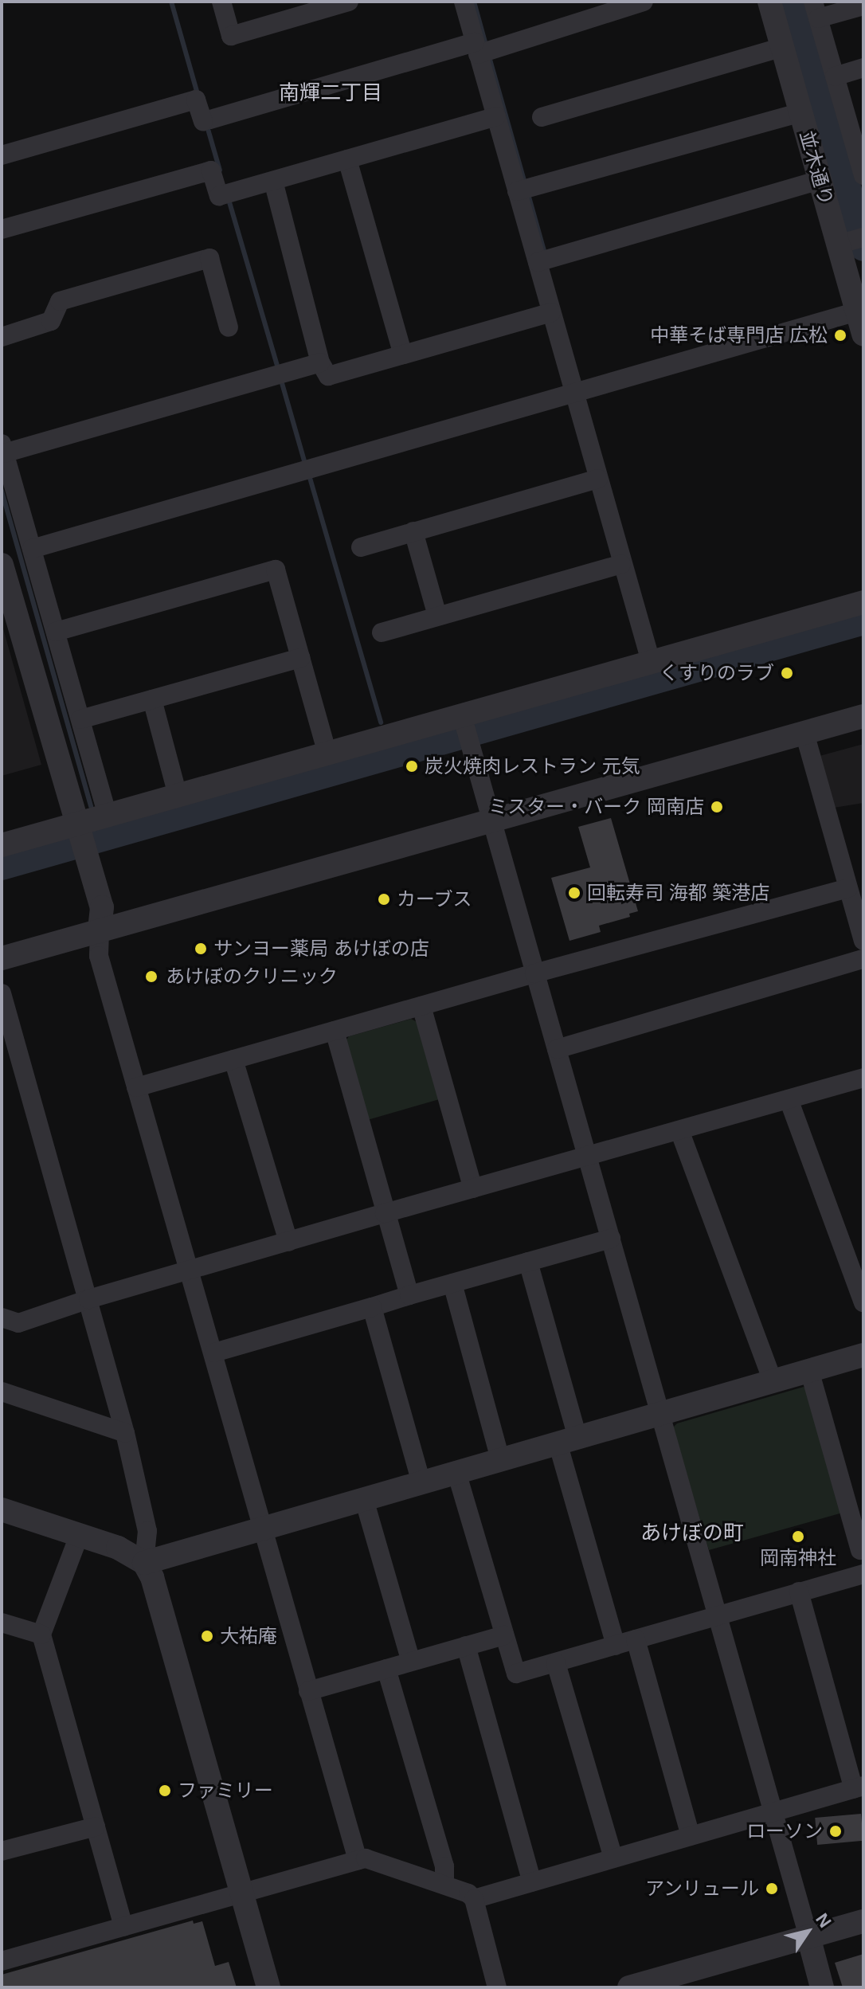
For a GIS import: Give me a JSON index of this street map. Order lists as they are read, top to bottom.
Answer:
{
  "streets": {
    "street": ["並木通り"]
  },
  "districts": ["南輝二丁目", "あけぼの町"],
  "places": [
    "中華そば専門店 広松",
    "くすりのラブ",
    "炭火焼肉レストラン 元気",
    "ミスター・バーク 岡南店",
    "回転寿司 海都 築港店",
    "カーブス",
    "サンヨー薬局 あけぼの店",
    "あけぼのクリニック",
    "岡南神社",
    "大祐庵",
    "ファミリー",
    "ローソン",
    "アンリュール"
  ],
  "north": "top right"
}
